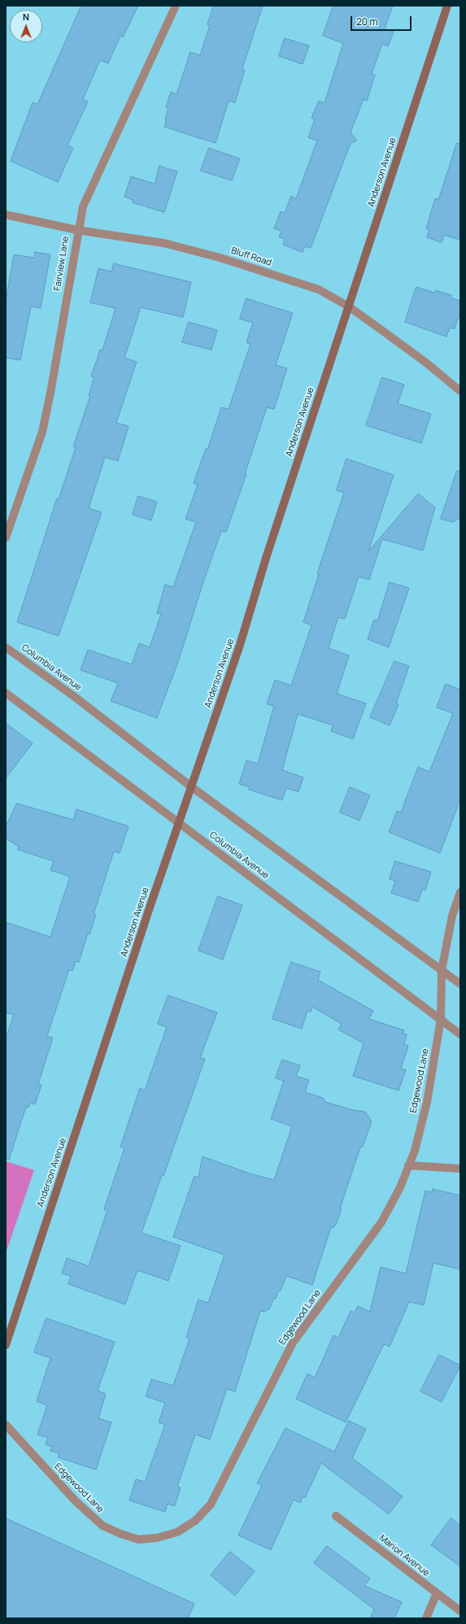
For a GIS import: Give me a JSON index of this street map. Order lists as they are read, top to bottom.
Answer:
{
  "streets": {
    "main road": ["Anderson Avenue"],
    "street": [
      "Bluff Road",
      "Fairview Lane",
      "Columbia Avenue",
      "Edgewood Lane",
      "Marion Avenue"
    ]
  },
  "crossings": [
    ["Anderson Avenue", "Bluff Road"],
    ["Anderson Avenue", "Columbia Avenue"],
    ["Bluff Road", "Fairview Lane"],
    ["Columbia Avenue", "Edgewood Lane"]
  ],
  "scale_bar": "20 m",
  "north": "top"
}
